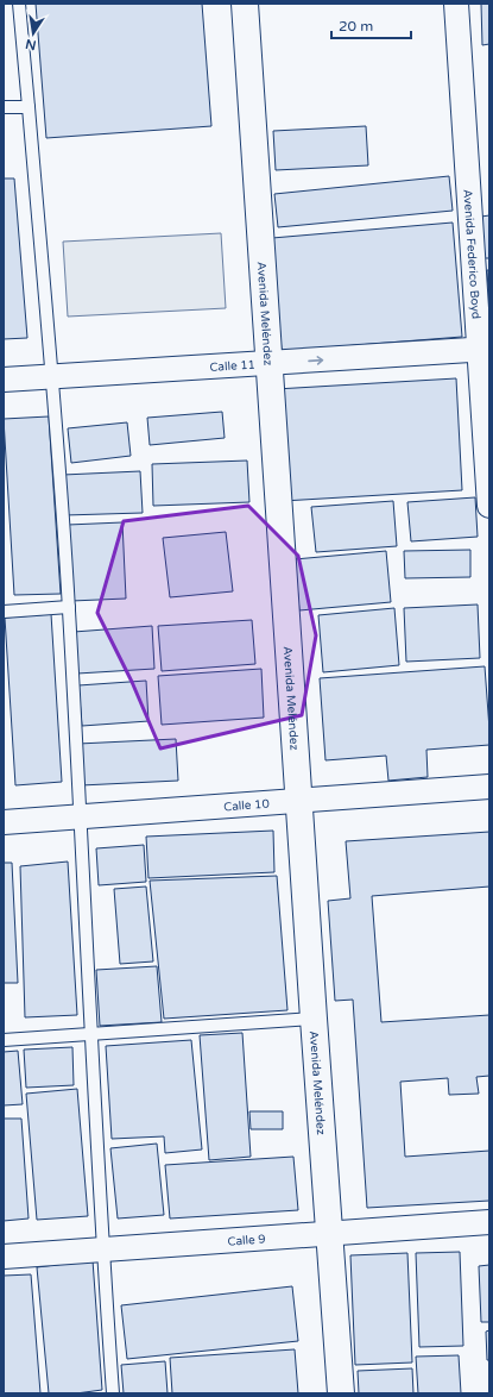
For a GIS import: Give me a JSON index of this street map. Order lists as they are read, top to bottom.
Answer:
{
  "streets": {
    "street": [
      "Avenida Federico Boyd",
      "Avenida Meléndez",
      "Calle 11",
      "Calle 10",
      "Calle 9"
    ]
  },
  "crossings": [
    ["Avenida Federico Boyd", "Calle 11"],
    ["Avenida Meléndez", "Calle 11"],
    ["Avenida Meléndez", "Calle 10"],
    ["Avenida Meléndez", "Calle 9"]
  ],
  "one_way": ["Calle 11"],
  "scale_bar": "20 m",
  "north": "bottom"
}
